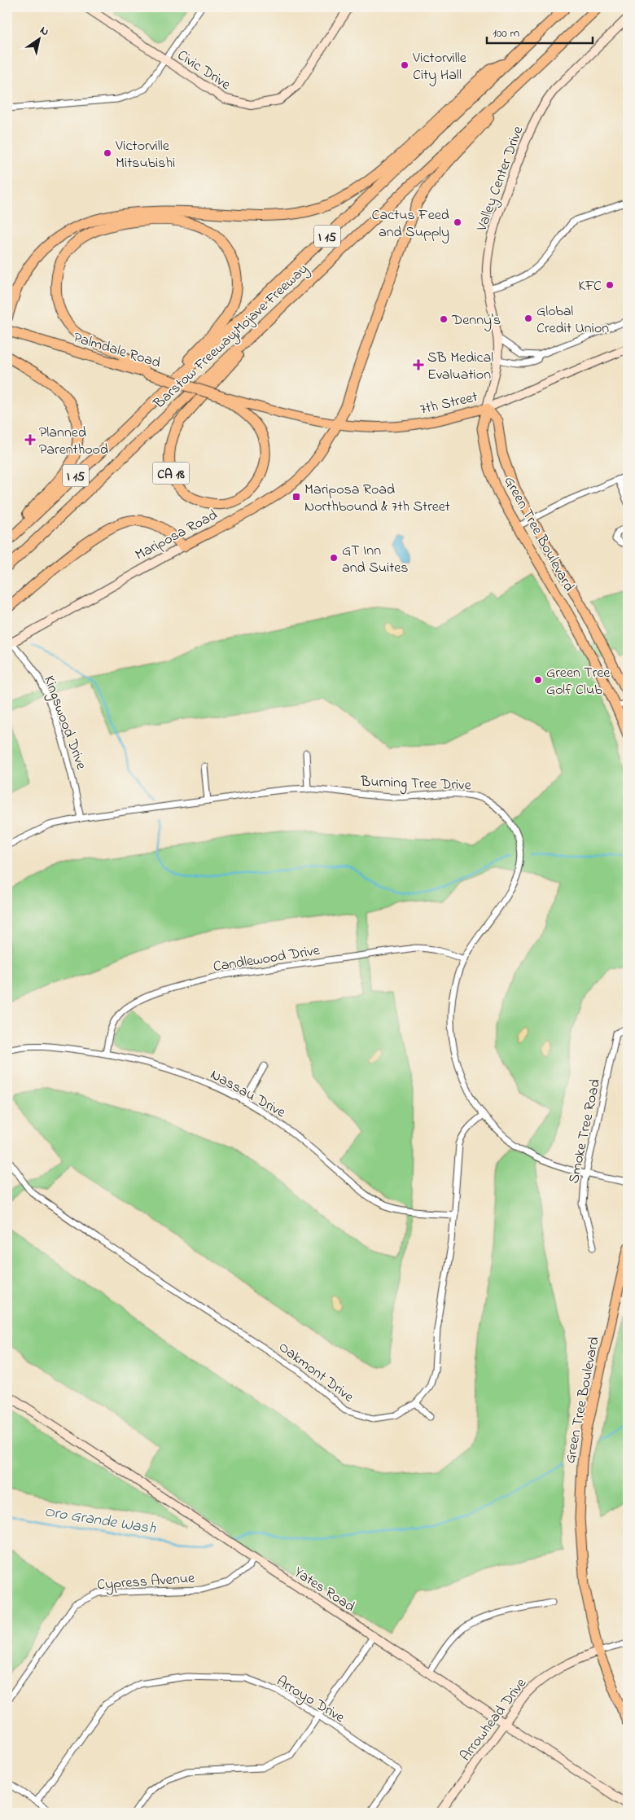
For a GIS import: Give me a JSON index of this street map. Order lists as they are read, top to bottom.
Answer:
{
  "streets": {
    "highway": [
      "I 15",
      "Barstow Freeway;Mojave Freeway",
      "Palmdale Road",
      "CA 18"
    ],
    "main road": ["7th Street", "Green Tree Boulevard", "Mariposa Road"],
    "street": [
      "Civic Drive",
      "Valley Center Drive",
      "Kingswood Drive",
      "Burning Tree Drive",
      "Candlewood Drive",
      "Nassau Drive",
      "Smoke Tree Road",
      "Oakmont Drive",
      "Cypress Avenue",
      "Yates Road",
      "Arroyo Drive",
      "Arrowhead Drive"
    ]
  },
  "crossings": [
    ["Valley Center Drive", "7th Street"],
    ["Valley Center Drive", "Green Tree Boulevard"],
    ["Barstow Freeway;Mojave Freeway", "CA 18"],
    ["Palmdale Road", "7th Street"],
    ["Palmdale Road", "CA 18"],
    ["Palmdale Road", "Mariposa Road"],
    ["7th Street", "Green Tree Boulevard"],
    ["7th Street", "Mariposa Road"],
    ["Green Tree Boulevard", "Arrowhead Drive"],
    ["Mariposa Road", "Kingswood Drive"],
    ["Kingswood Drive", "Burning Tree Drive"],
    ["Burning Tree Drive", "Candlewood Drive"],
    ["Burning Tree Drive", "Smoke Tree Road"],
    ["Burning Tree Drive", "Oakmont Drive"],
    ["Candlewood Drive", "Nassau Drive"],
    ["Nassau Drive", "Oakmont Drive"],
    ["Cypress Avenue", "Yates Road"],
    ["Yates Road", "Arrowhead Drive"]
  ],
  "water": ["Oro Grande Wash"],
  "places": {
    "other": [
      "Victorville City Hall",
      "Victorville Mitsubishi",
      "Cactus Feed and Supply",
      "KFC",
      "Global Credit Union",
      "Denny's",
      "GT Inn and Suites",
      "Green Tree Golf Club"
    ],
    "health": ["SB Medical Evaluation", "Planned Parenthood"],
    "transit": ["Mariposa Road Northbound & 7th Street"]
  },
  "scale_bar": "100 m",
  "north": "top right"
}
